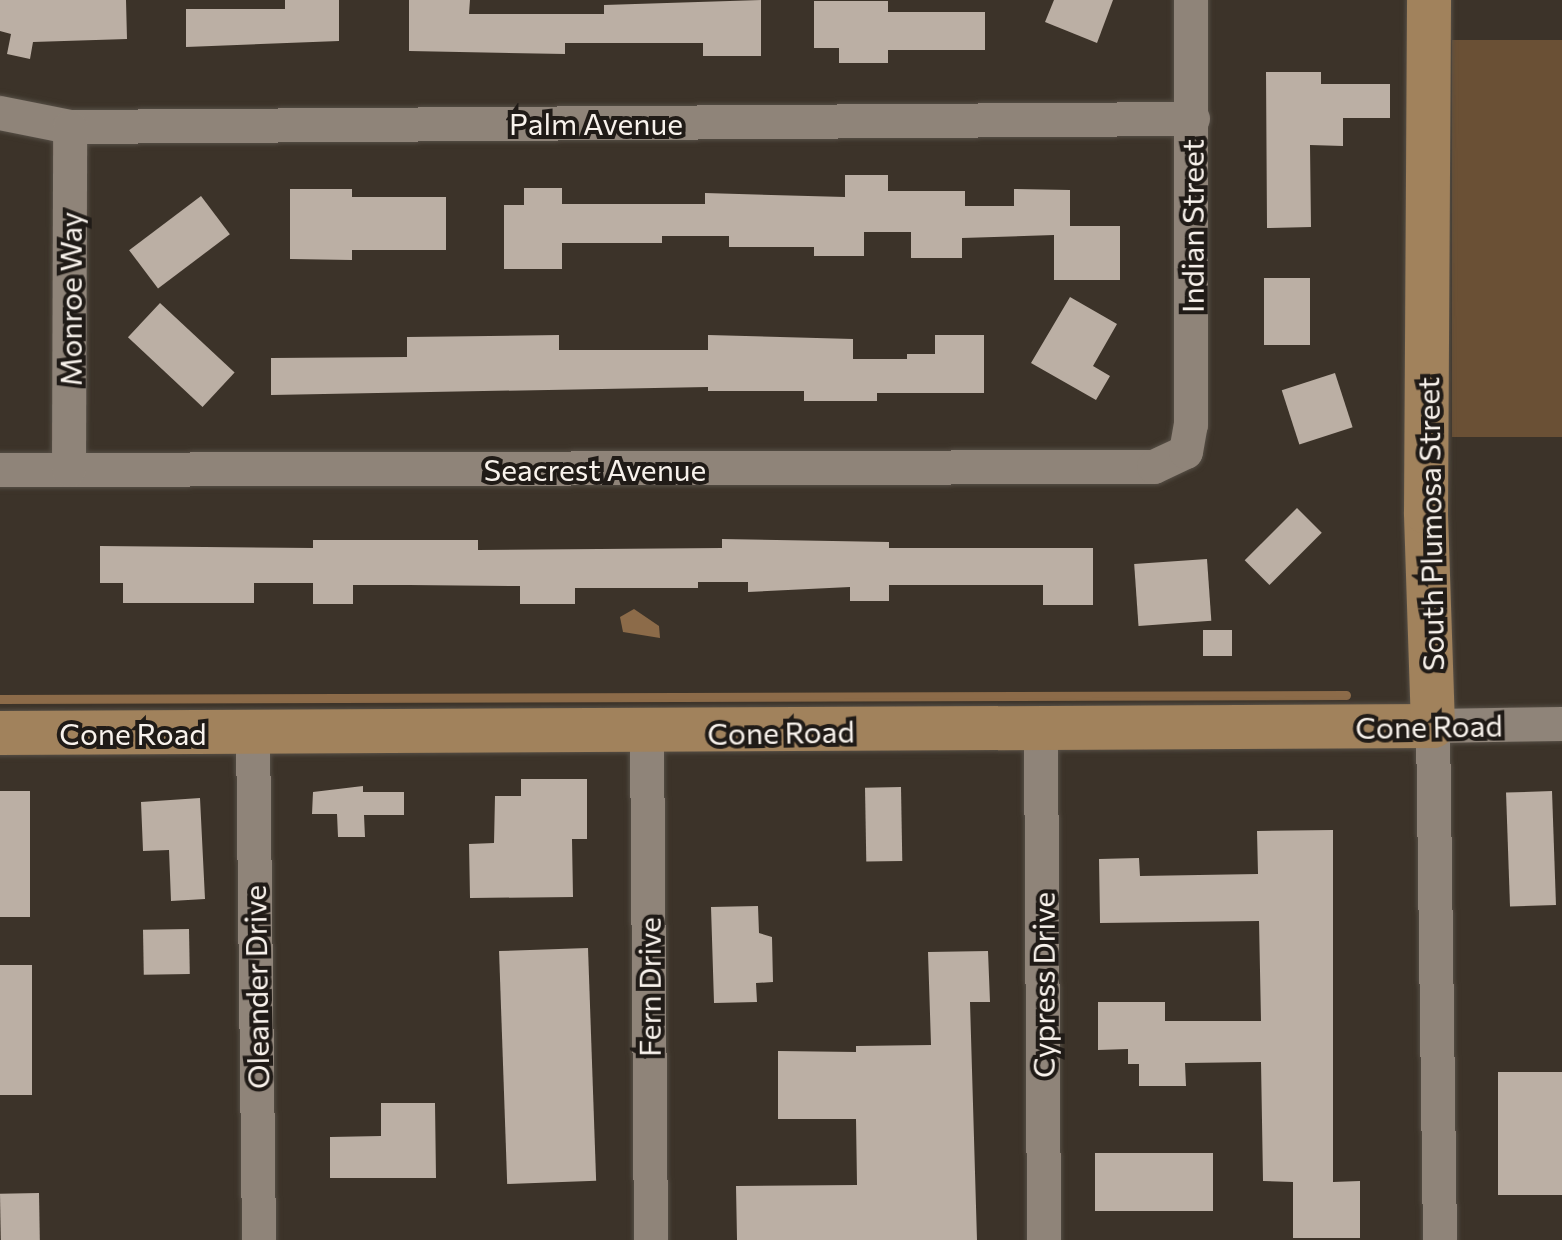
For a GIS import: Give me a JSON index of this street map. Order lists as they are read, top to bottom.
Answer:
{
  "streets": {
    "street": [
      "Palm Avenue",
      "Indian Street",
      "Monroe Way",
      "Seacrest Avenue",
      "South Plumosa Street",
      "Cone Road",
      "Cypress Drive",
      "Oleander Drive",
      "Fern Drive"
    ]
  },
  "crossings": [
    ["Palm Avenue", "Indian Street"],
    ["Palm Avenue", "Monroe Way"],
    ["Indian Street", "Seacrest Avenue"],
    ["Monroe Way", "Seacrest Avenue"],
    ["South Plumosa Street", "Cone Road"],
    ["Cone Road", "Cypress Drive"],
    ["Cone Road", "Oleander Drive"],
    ["Cone Road", "Fern Drive"]
  ]
}
